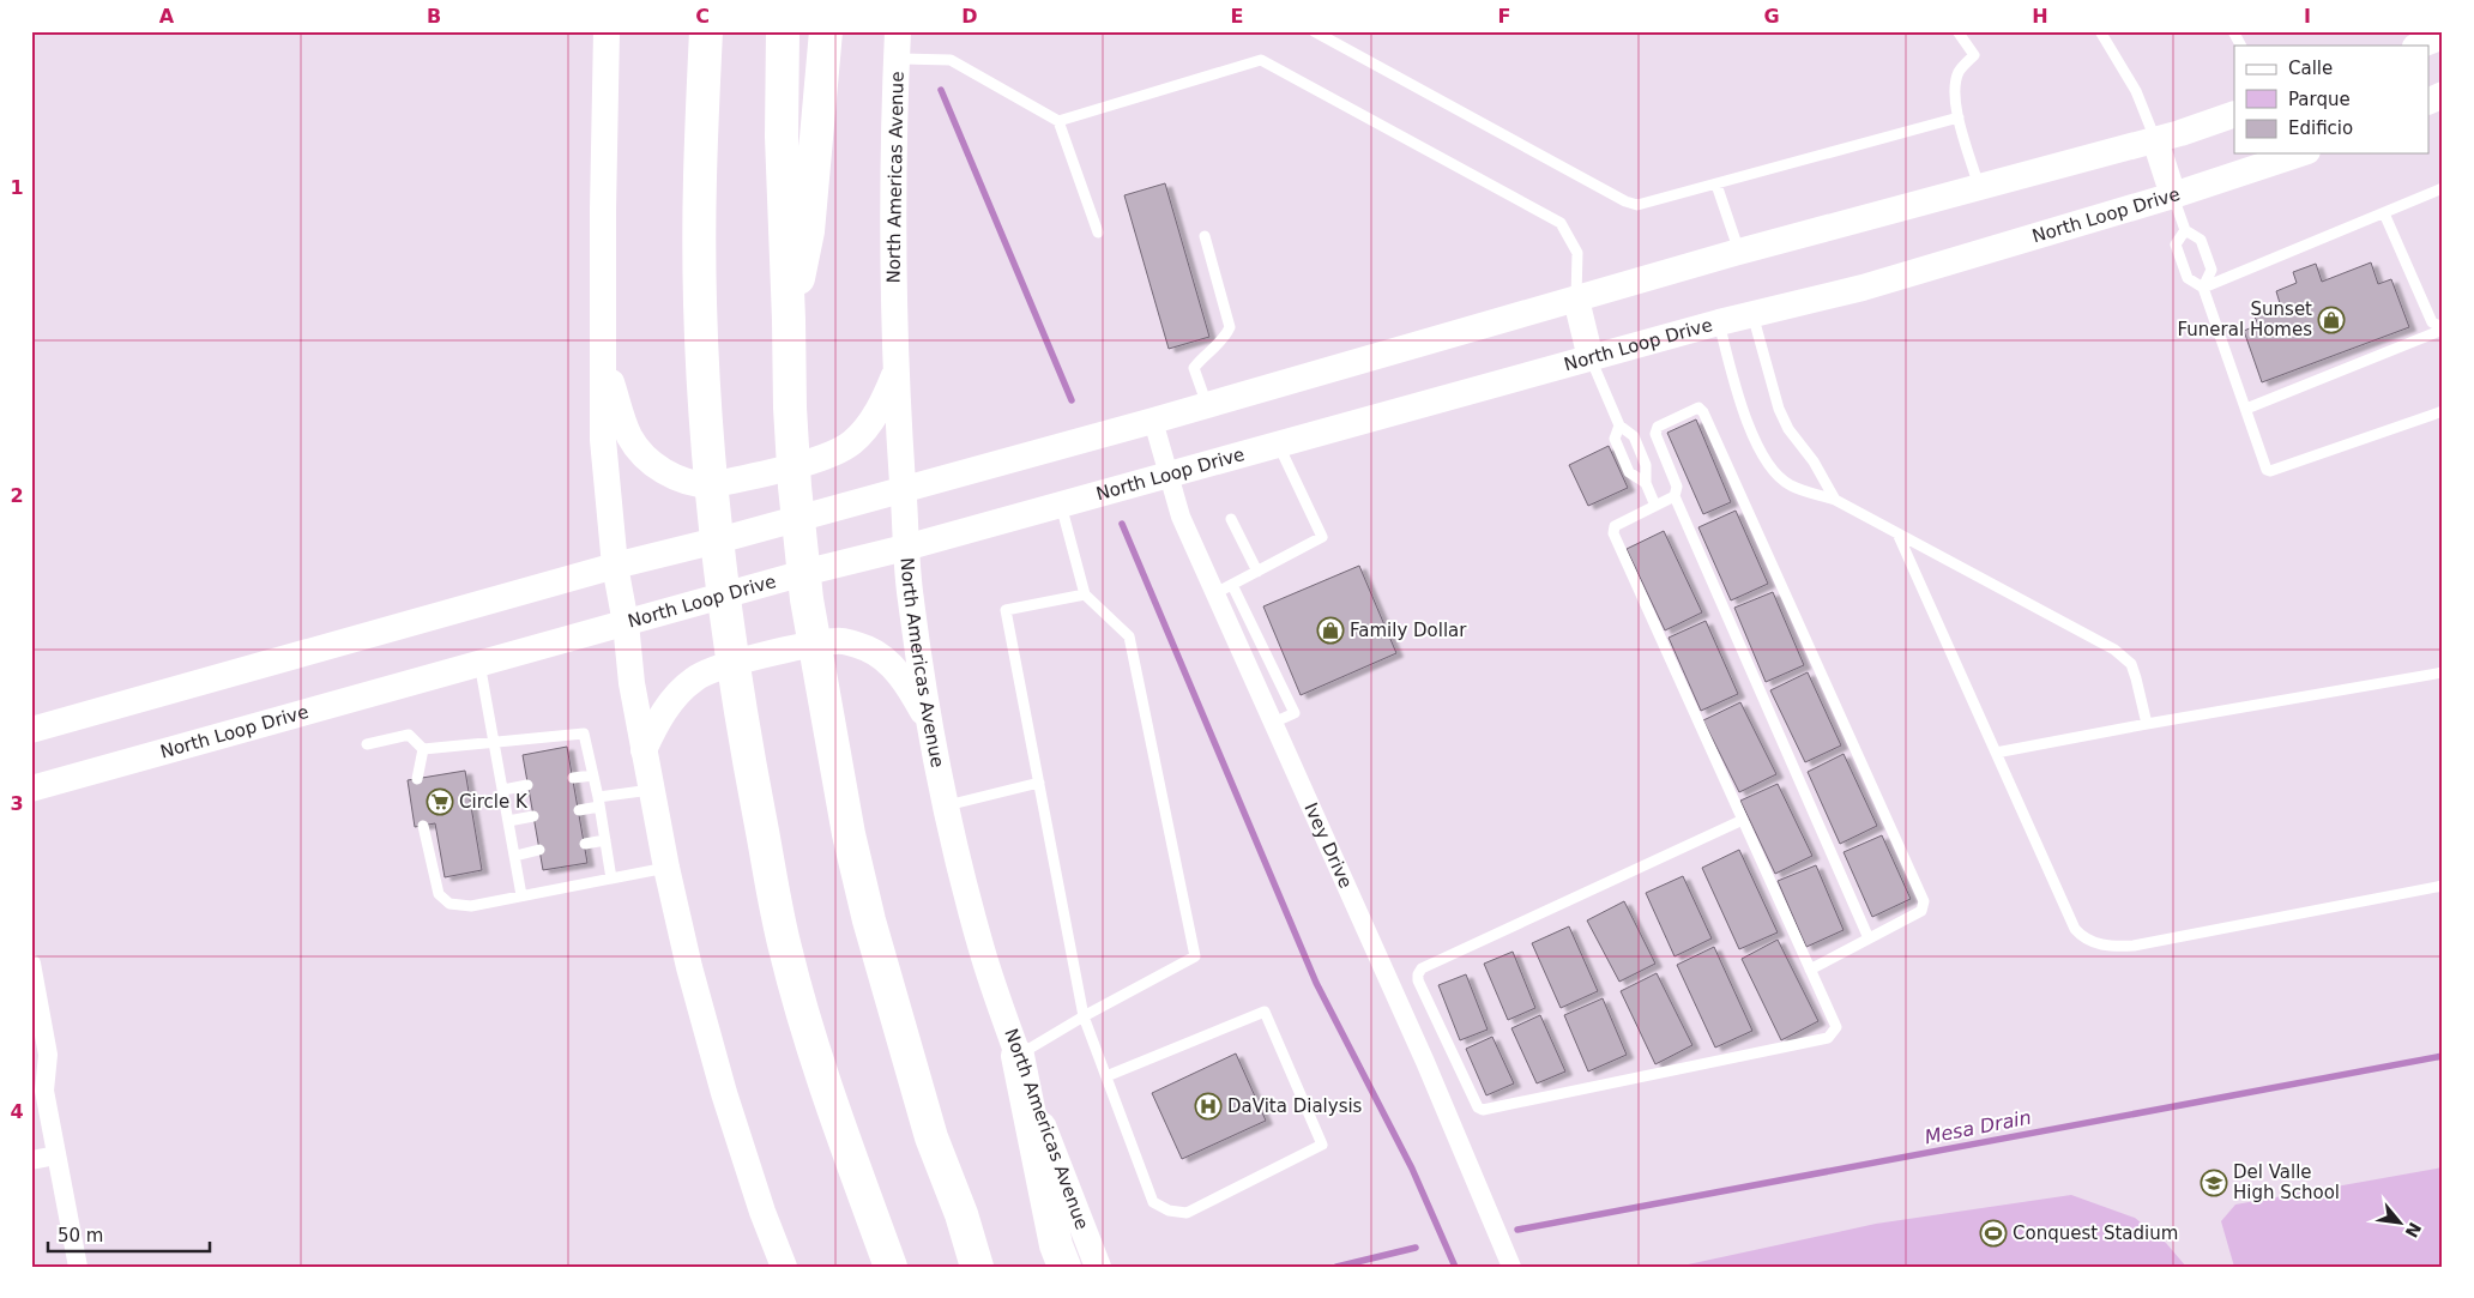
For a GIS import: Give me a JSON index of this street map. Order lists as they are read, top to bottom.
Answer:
{
  "streets": {
    "main road": ["North Americas Avenue", "North Loop Drive"],
    "street": ["Ivey Drive"]
  },
  "crossings": [
    ["North Americas Avenue", "North Loop Drive"],
    ["North Loop Drive", "Ivey Drive"]
  ],
  "water": ["Mesa Drain"],
  "places": {
    "shop": ["Sunset Funeral Homes", "Family Dollar"],
    "supermarket": ["Circle K"],
    "hospital": ["DaVita Dialysis"],
    "school or university": ["Del Valle High School"],
    "sports": ["Conquest Stadium"]
  },
  "legend": ["Calle", "Parque", "Edificio"],
  "scale_bar": "50 m",
  "north": "bottom right",
  "grid": {
    "columns": [
      "A",
      "B",
      "C",
      "D",
      "E",
      "F",
      "G",
      "H",
      "I"
    ],
    "rows": [
      "1",
      "2",
      "3",
      "4"
    ]
  }
}
